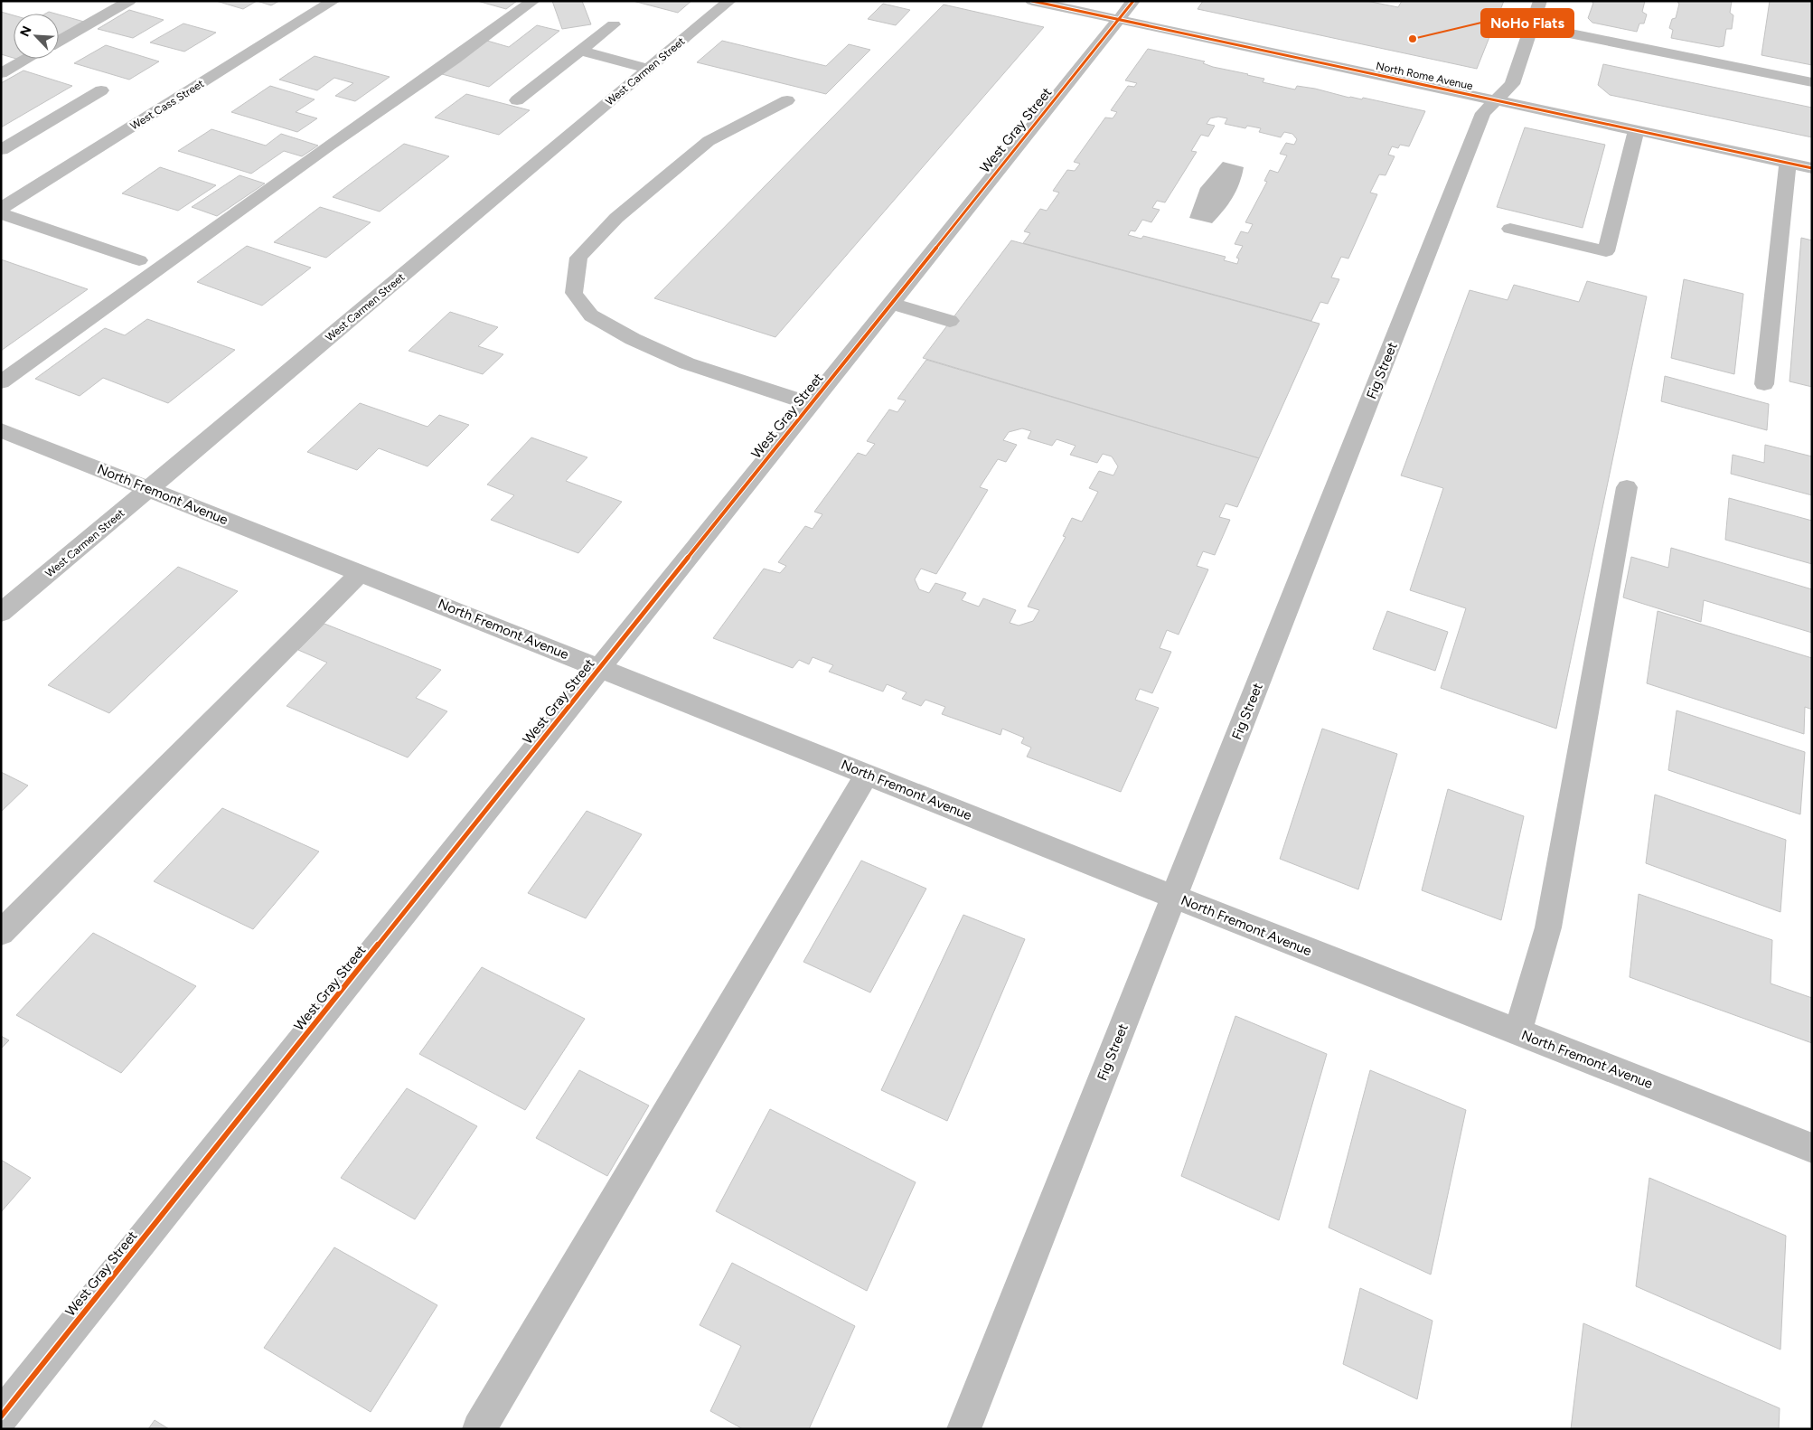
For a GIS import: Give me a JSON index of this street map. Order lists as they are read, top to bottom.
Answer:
{
  "streets": {
    "street": [
      "West Carmen Street",
      "North Rome Avenue",
      "West Cass Street",
      "West Gray Street",
      "Fig Street",
      "North Fremont Avenue"
    ]
  },
  "crossings": [
    ["West Carmen Street", "North Fremont Avenue"],
    ["North Rome Avenue", "West Gray Street"],
    ["North Rome Avenue", "Fig Street"],
    ["West Gray Street", "North Fremont Avenue"],
    ["Fig Street", "North Fremont Avenue"]
  ],
  "places": ["NoHo Flats"],
  "north": "top left"
}
